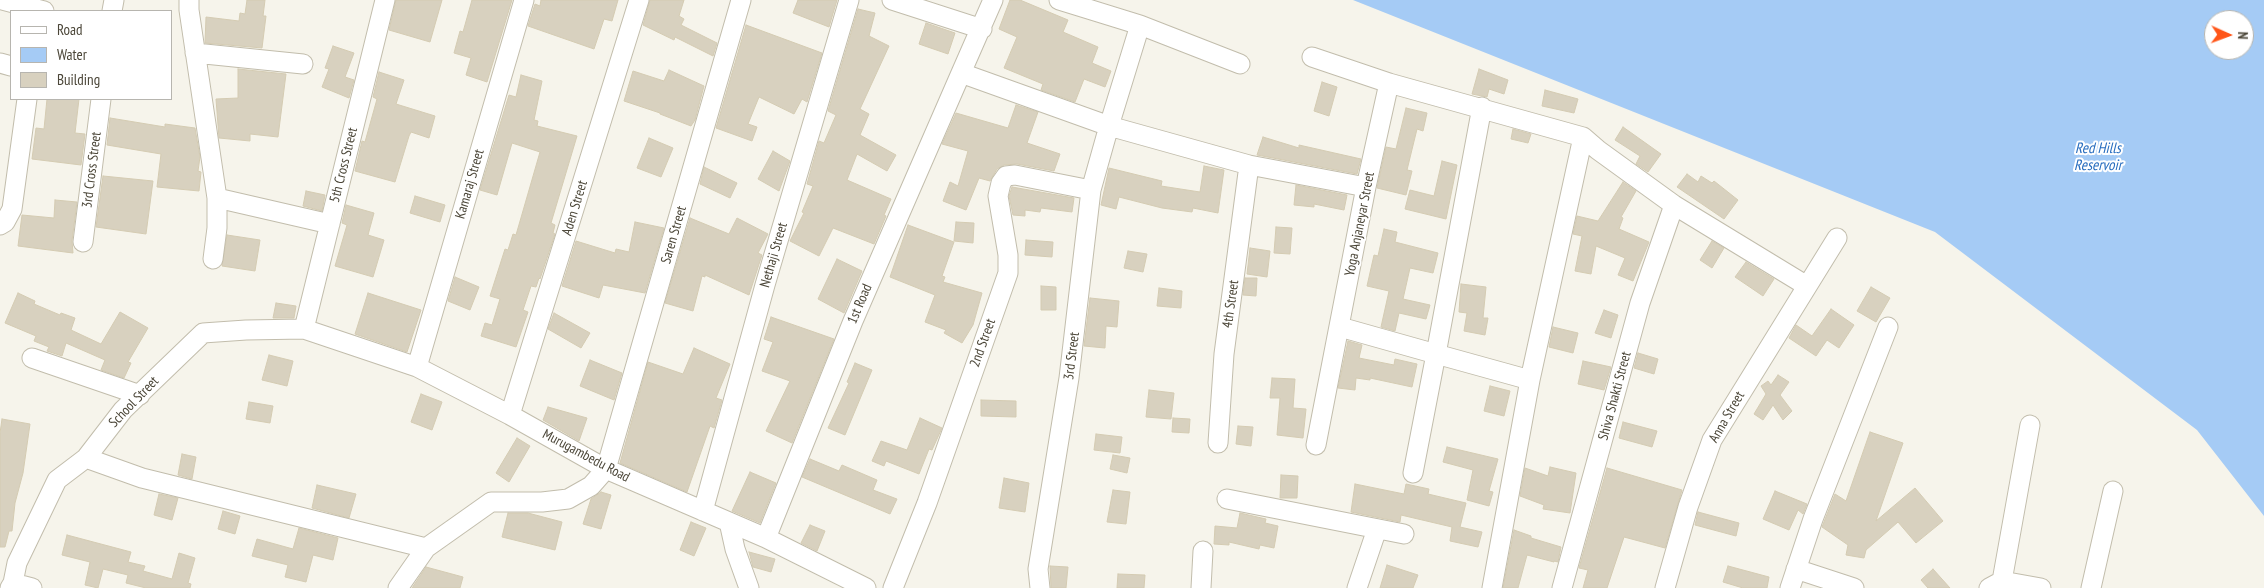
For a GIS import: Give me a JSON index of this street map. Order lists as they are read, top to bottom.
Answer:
{
  "streets": {
    "street": [
      "5th Cross Street",
      "3rd Cross Street",
      "Kamaraj Street",
      "Aden Street",
      "Yoga Anjaneyar Street",
      "Saren Street",
      "Nethaji Street",
      "1st Road",
      "4th Street",
      "2nd Street",
      "3rd Street",
      "Shiva Shakti Street",
      "School Street",
      "Anna Street",
      "Murugambedu Road"
    ]
  },
  "crossings": [
    ["5th Cross Street", "School Street"],
    ["5th Cross Street", "Murugambedu Road"],
    ["Kamaraj Street", "Murugambedu Road"],
    ["Aden Street", "Murugambedu Road"],
    ["Saren Street", "Murugambedu Road"],
    ["Nethaji Street", "Murugambedu Road"],
    ["1st Road", "Murugambedu Road"],
    ["2nd Street", "3rd Street"],
    ["School Street", "Murugambedu Road"]
  ],
  "water": ["Red Hills Reservoir"],
  "legend": ["Road", "Water", "Building"],
  "north": "right"
}
